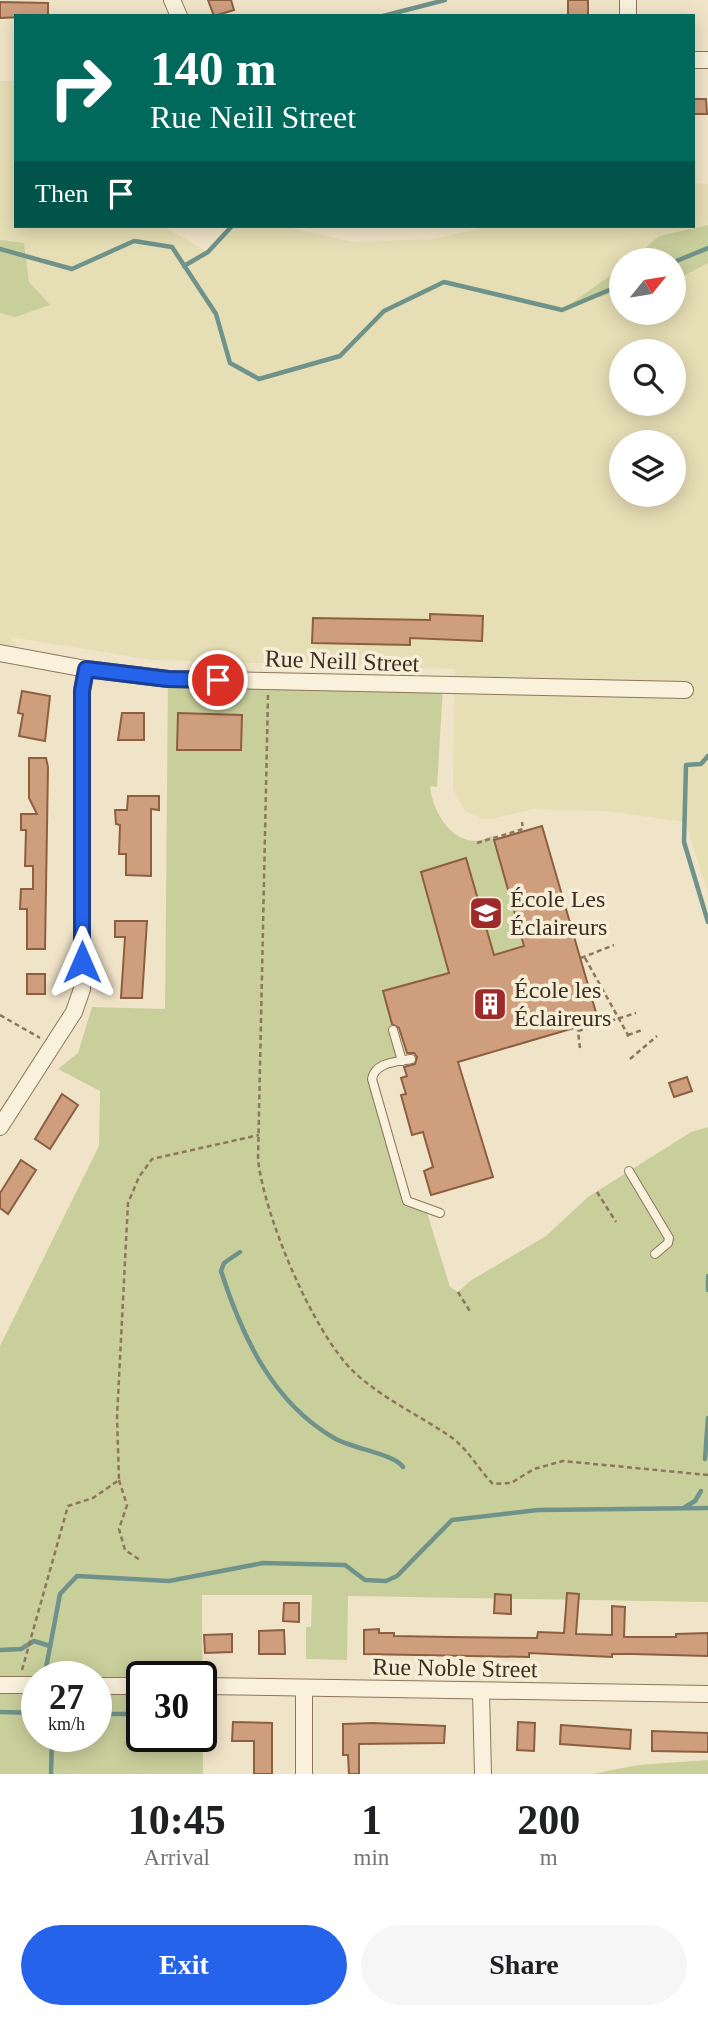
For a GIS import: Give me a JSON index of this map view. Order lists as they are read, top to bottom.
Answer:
{
  "streets": {
    "street": ["Rue Neill Street", "Rue Noble Street"]
  },
  "places": {
    "school or university": ["École Les Éclaireurs"],
    "building": ["École les Éclaireurs"]
  },
  "north": "top right",
  "page": {
    "turn": ["140 m", "Rue Neill Street"],
    "then": "Then",
    "speed": "27 km/h",
    "limit": "30",
    "eta": [
      "10:45",
      "Arrival",
      "1",
      "min",
      "200",
      "m"
    ],
    "buttons": ["Exit", "Share"]
  }
}
